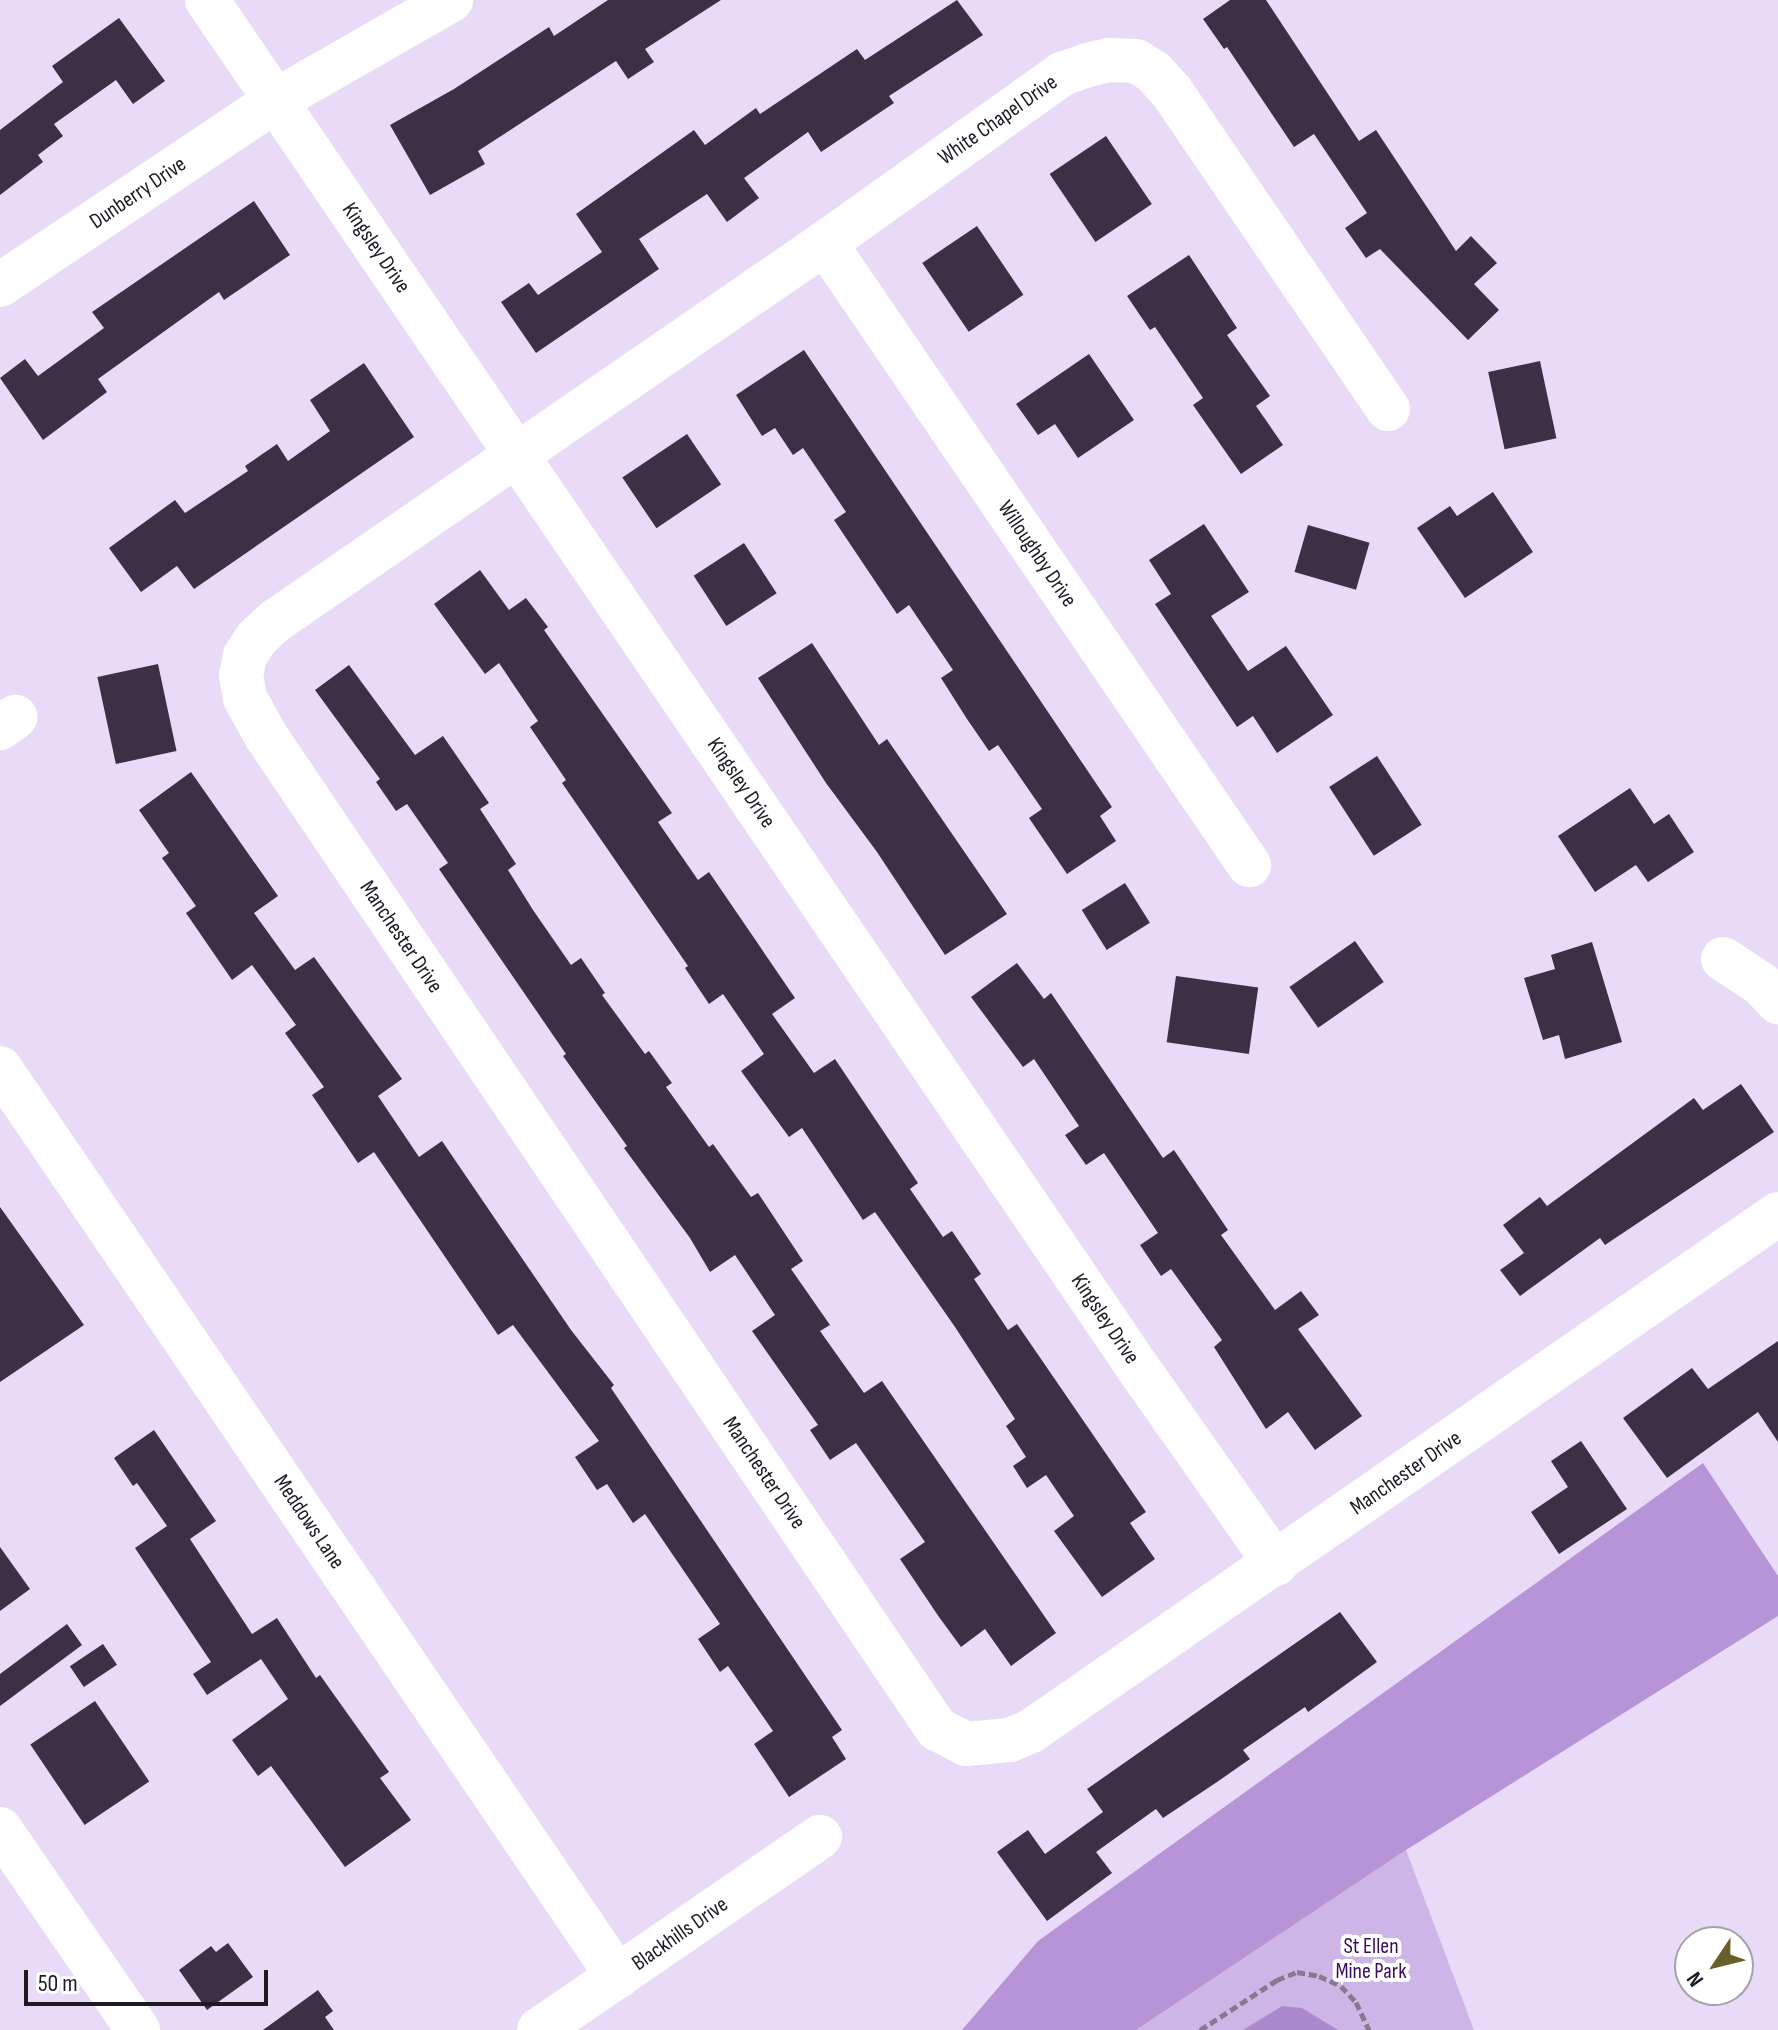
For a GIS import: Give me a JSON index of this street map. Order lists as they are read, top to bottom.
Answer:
{
  "streets": {
    "street": [
      "White Chapel Drive",
      "Dunberry Drive",
      "Kingsley Drive",
      "Willoughby Drive",
      "Manchester Drive",
      "Meddows Lane",
      "Blackhills Drive"
    ]
  },
  "crossings": [
    ["White Chapel Drive", "Kingsley Drive"],
    ["White Chapel Drive", "Willoughby Drive"],
    ["White Chapel Drive", "Manchester Drive"],
    ["Dunberry Drive", "Kingsley Drive"],
    ["Kingsley Drive", "Manchester Drive"],
    ["Meddows Lane", "Blackhills Drive"]
  ],
  "parks": ["St Ellen Mine Park"],
  "scale_bar": "50 m",
  "north": "bottom left"
}
